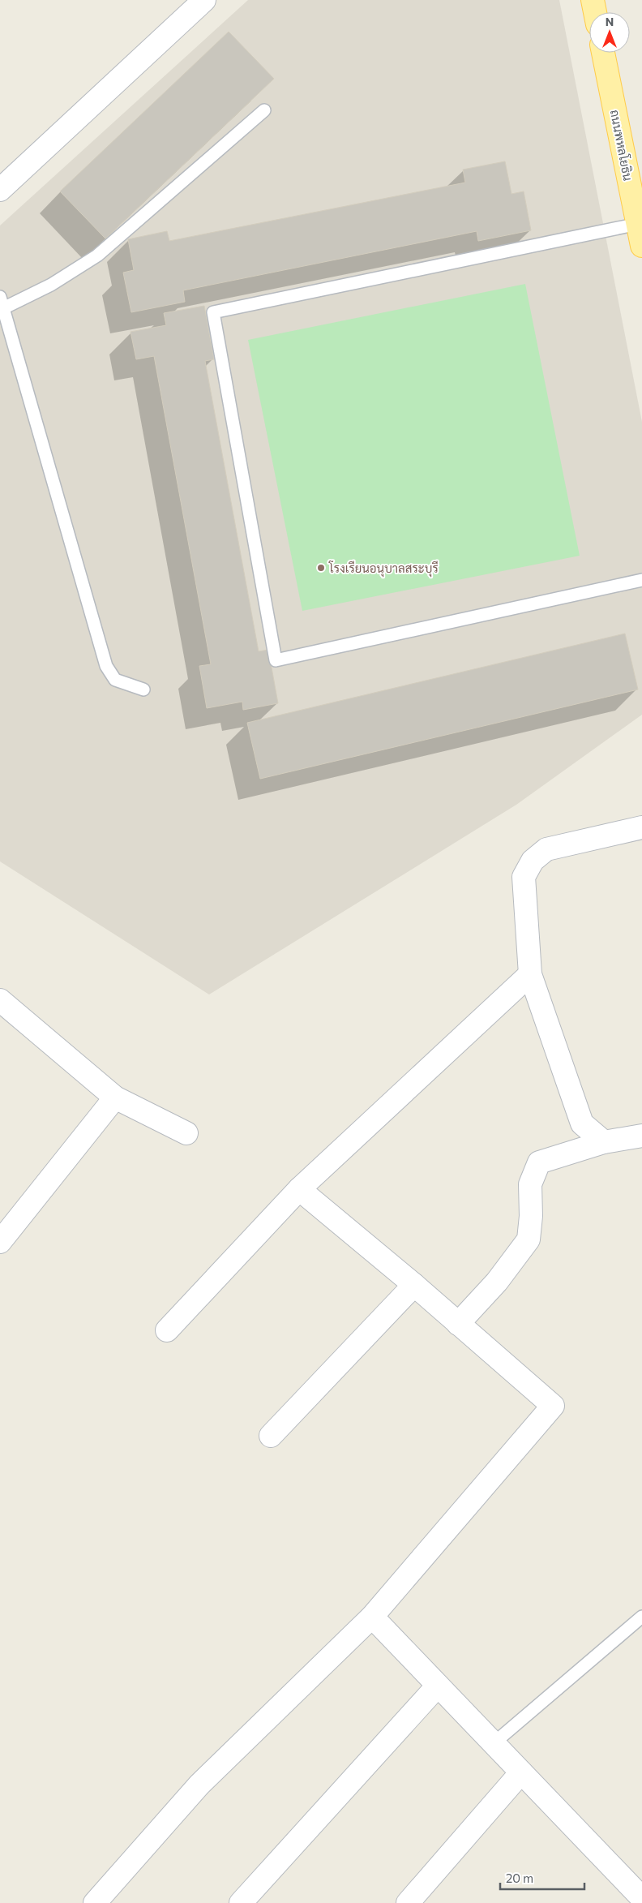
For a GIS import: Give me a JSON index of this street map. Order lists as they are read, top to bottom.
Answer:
{
  "streets": {
    "main road": ["ถนนพหลโยธิน"]
  },
  "places": ["โรงเรียนอนุบาลสระบุรี"],
  "scale_bar": "20 m",
  "north": "top"
}
